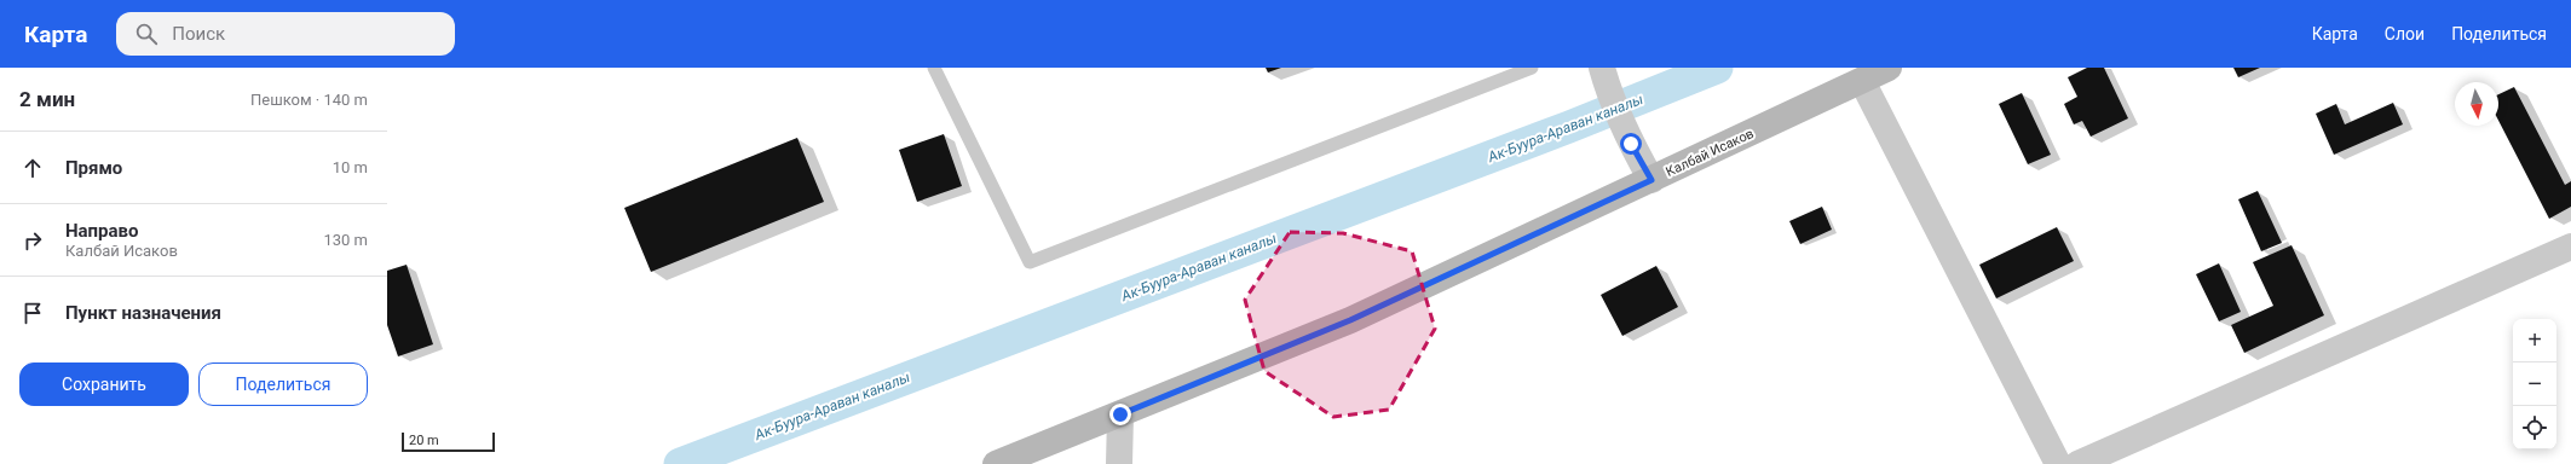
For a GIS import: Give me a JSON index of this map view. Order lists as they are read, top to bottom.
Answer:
{
  "streets": {
    "main road": ["Калбай Исаков"]
  },
  "water": ["Ак-Буура-Араван каналы"],
  "scale_bar": "20 m",
  "north": "bottom",
  "page": {
    "header": "Карта",
    "search": "Поиск",
    "nav": ["Карта", "Слои", "Поделиться"],
    "heading": ["2 мин", "Пешком · 140 m"],
    "list": [
      ["Прямо", "10 m"],
      ["Направо", "Калбай Исаков", "130 m"],
      "Пункт назначения"
    ],
    "map_buttons": ["+", "−"],
    "buttons": ["Сохранить", "Поделиться"],
    "scale": "20 m"
  }
}
